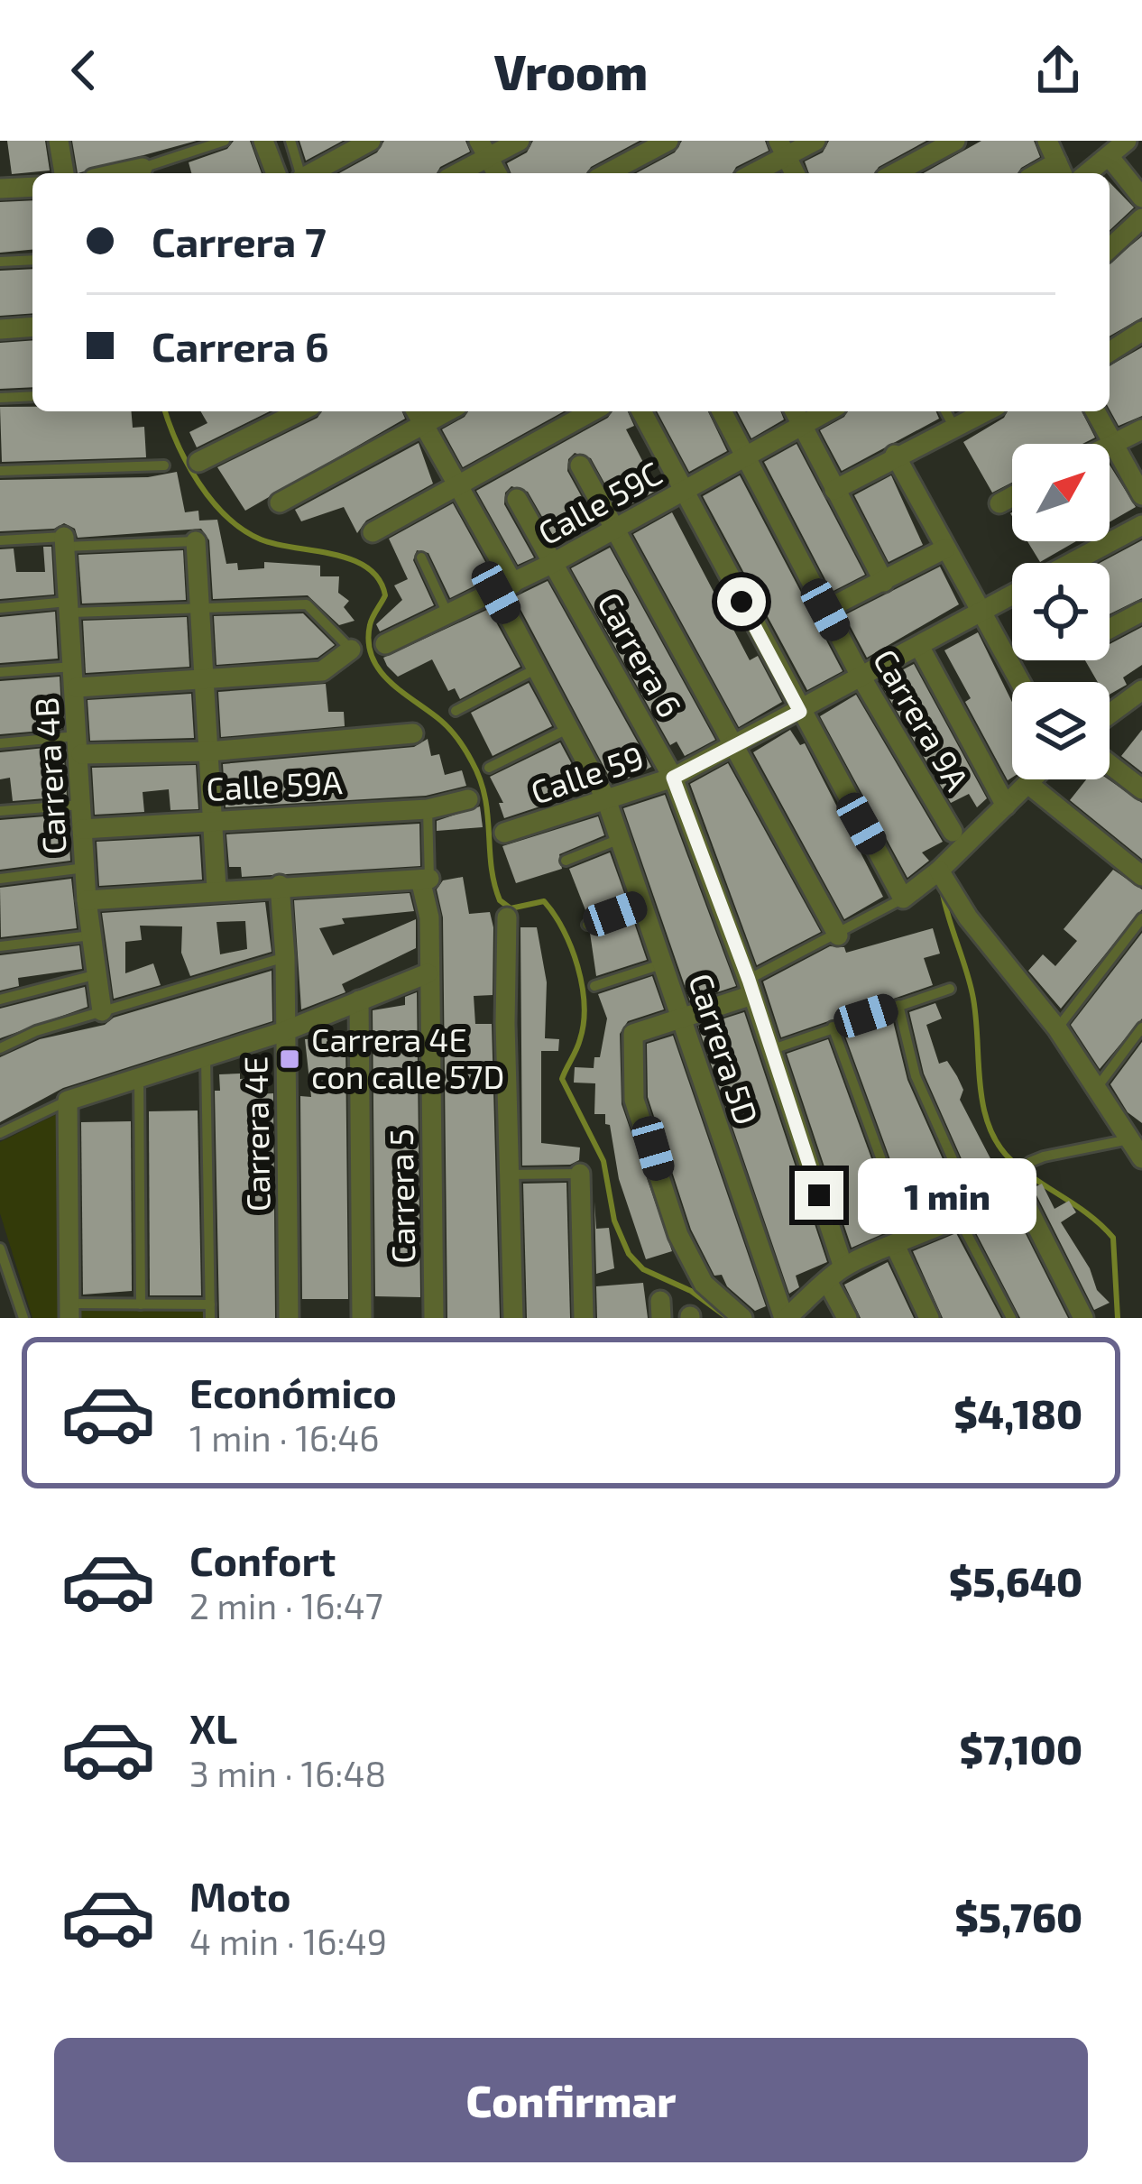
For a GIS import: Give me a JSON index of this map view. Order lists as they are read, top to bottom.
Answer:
{
  "streets": {
    "street": [
      "Calle 59C",
      "Carrera 6",
      "Carrera 9A",
      "Calle 59",
      "Carrera 4B",
      "Calle 59A",
      "Carrera 5D",
      "Carrera 4E",
      "Carrera 5"
    ]
  },
  "crossings": [
    ["Calle 59C", "Carrera 6"],
    ["Calle 59C", "Carrera 9A"],
    ["Calle 59C", "Carrera 5D"],
    ["Carrera 6", "Calle 59"],
    ["Carrera 9A", "Calle 59"],
    ["Calle 59", "Carrera 5D"],
    ["Carrera 4B", "Calle 59A"],
    ["Calle 59A", "Carrera 5"]
  ],
  "places": {
    "transit": ["Carrera 4E con calle 57D"]
  },
  "north": "top right",
  "page": {
    "header": "Vroom",
    "banner": ["Carrera 7", "Carrera 6"],
    "bubble": "1 min",
    "list": [
      {
        "name": "Económico",
        "note": "1 min · 16:46",
        "value": "$4,180"
      },
      {
        "name": "Confort",
        "note": "2 min · 16:47",
        "value": "$5,640"
      },
      {
        "name": "XL",
        "note": "3 min · 16:48",
        "value": "$7,100"
      },
      {
        "name": "Moto",
        "note": "4 min · 16:49",
        "value": "$5,760"
      }
    ],
    "buttons": "Confirmar"
  }
}
